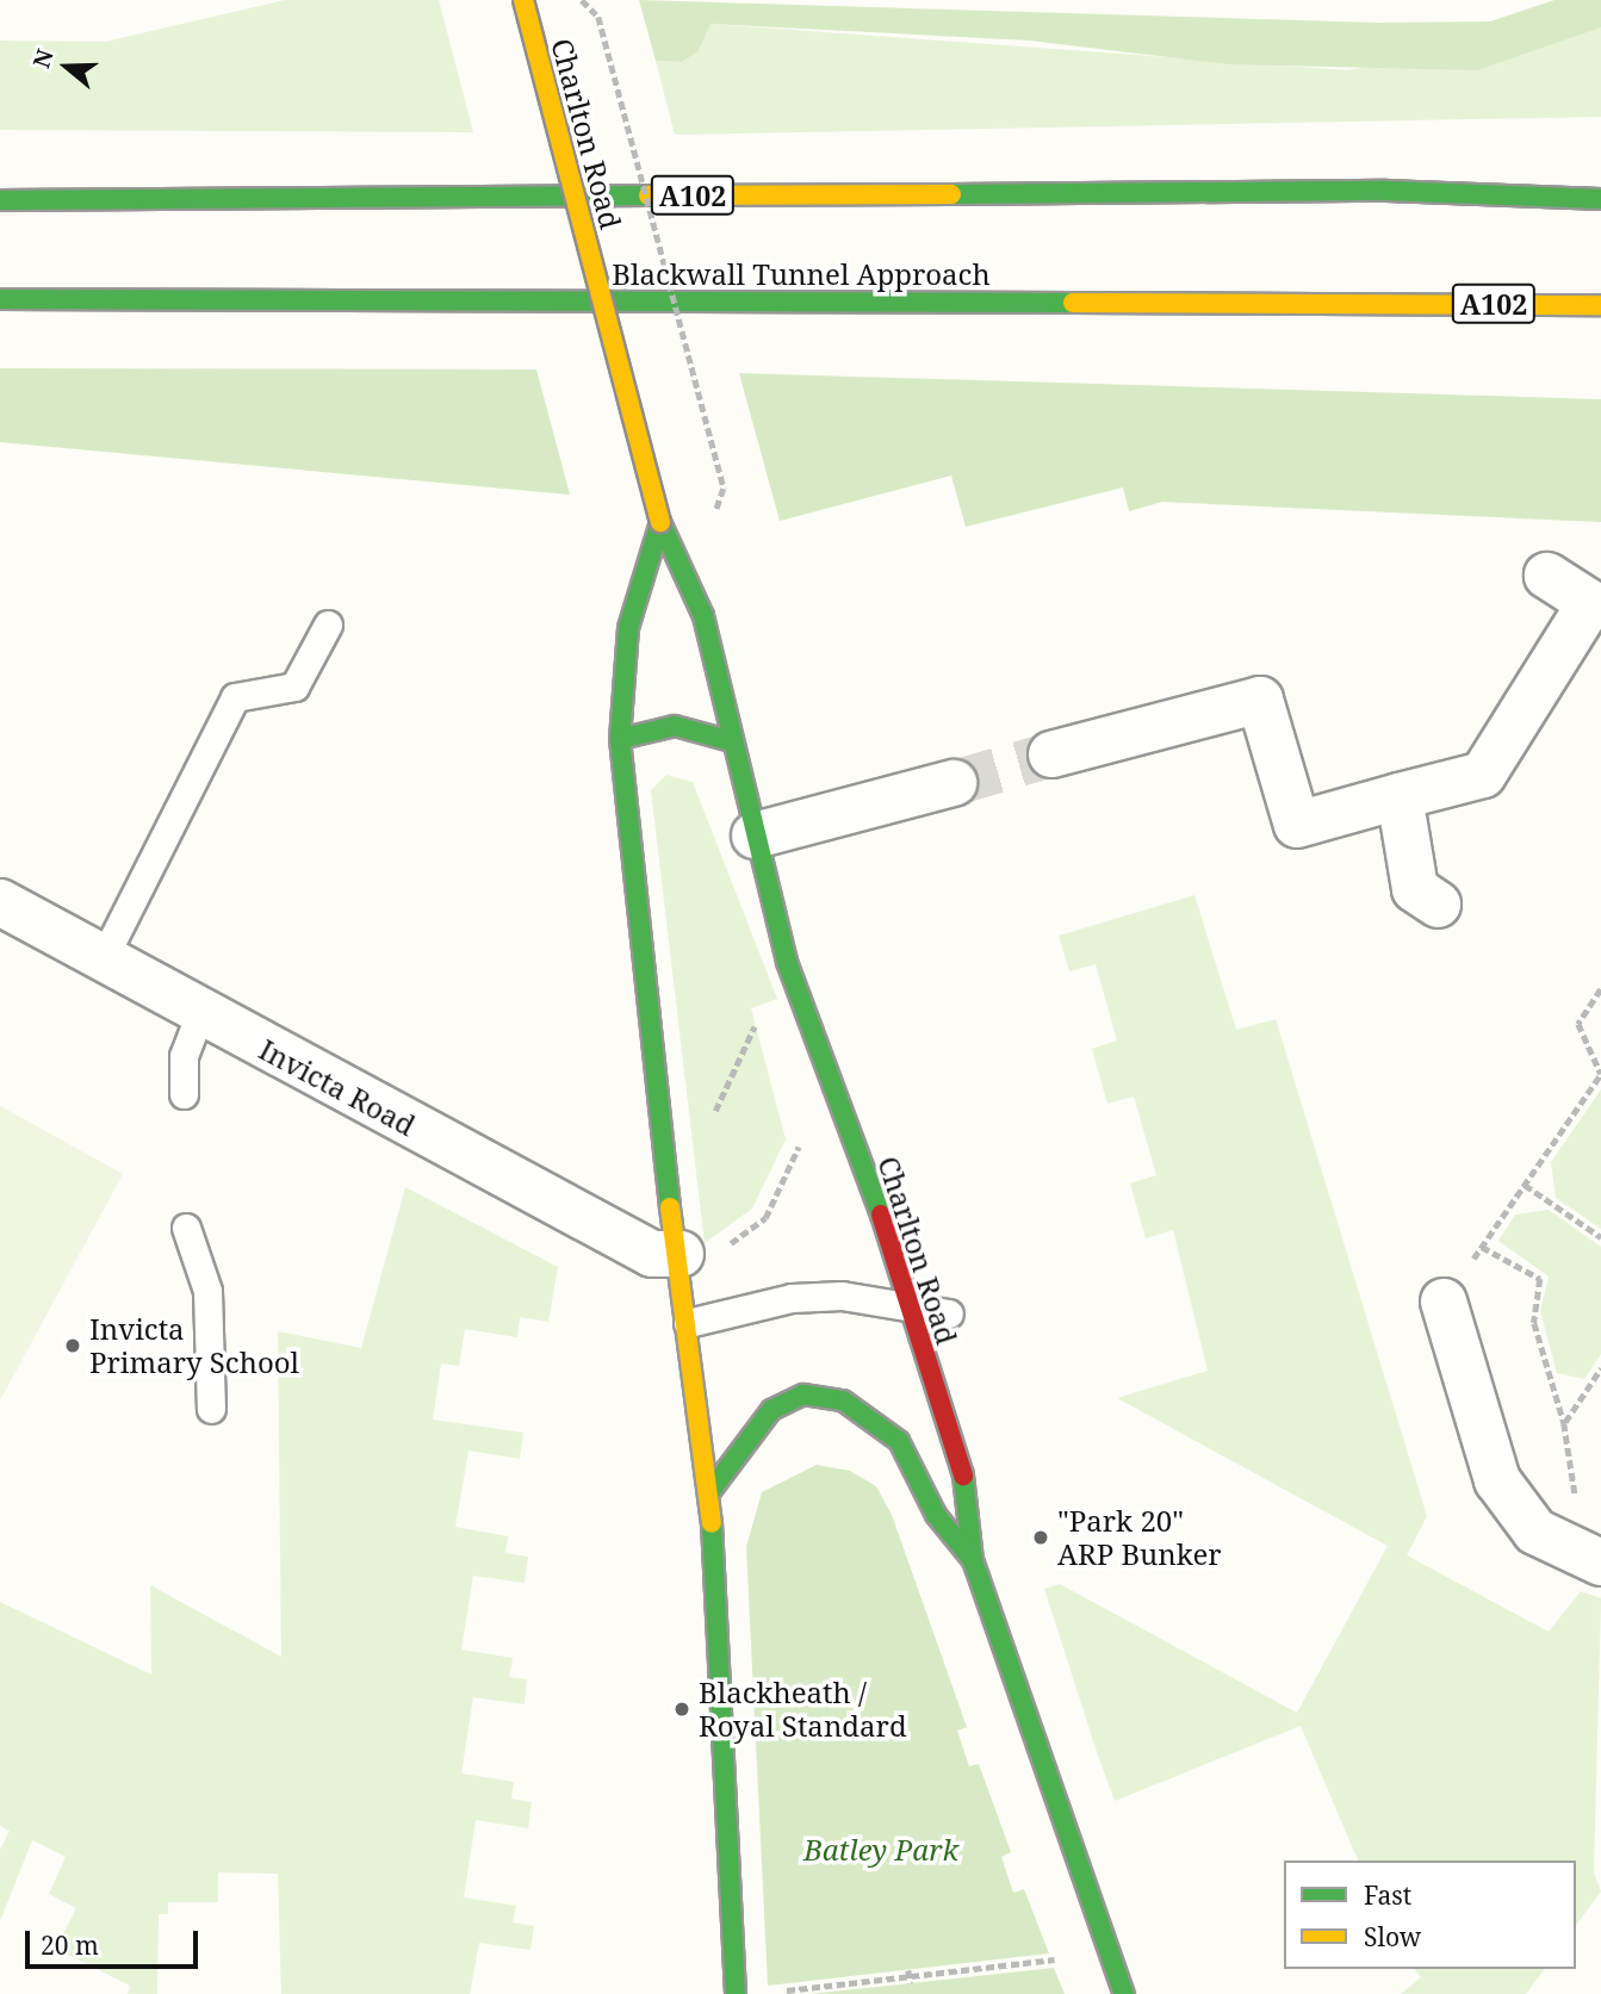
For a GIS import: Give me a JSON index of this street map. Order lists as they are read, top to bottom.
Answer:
{
  "streets": {
    "main road": ["Charlton Road", "A102", "Blackwall Tunnel Approach"],
    "street": ["Invicta Road"]
  },
  "parks": ["Batley Park"],
  "places": ["Invicta Primary School", "\"Park 20\" ARP Bunker", "Blackheath / Royal Standard"],
  "legend": ["Fast", "Slow"],
  "scale_bar": "20 m",
  "north": "left"
}
